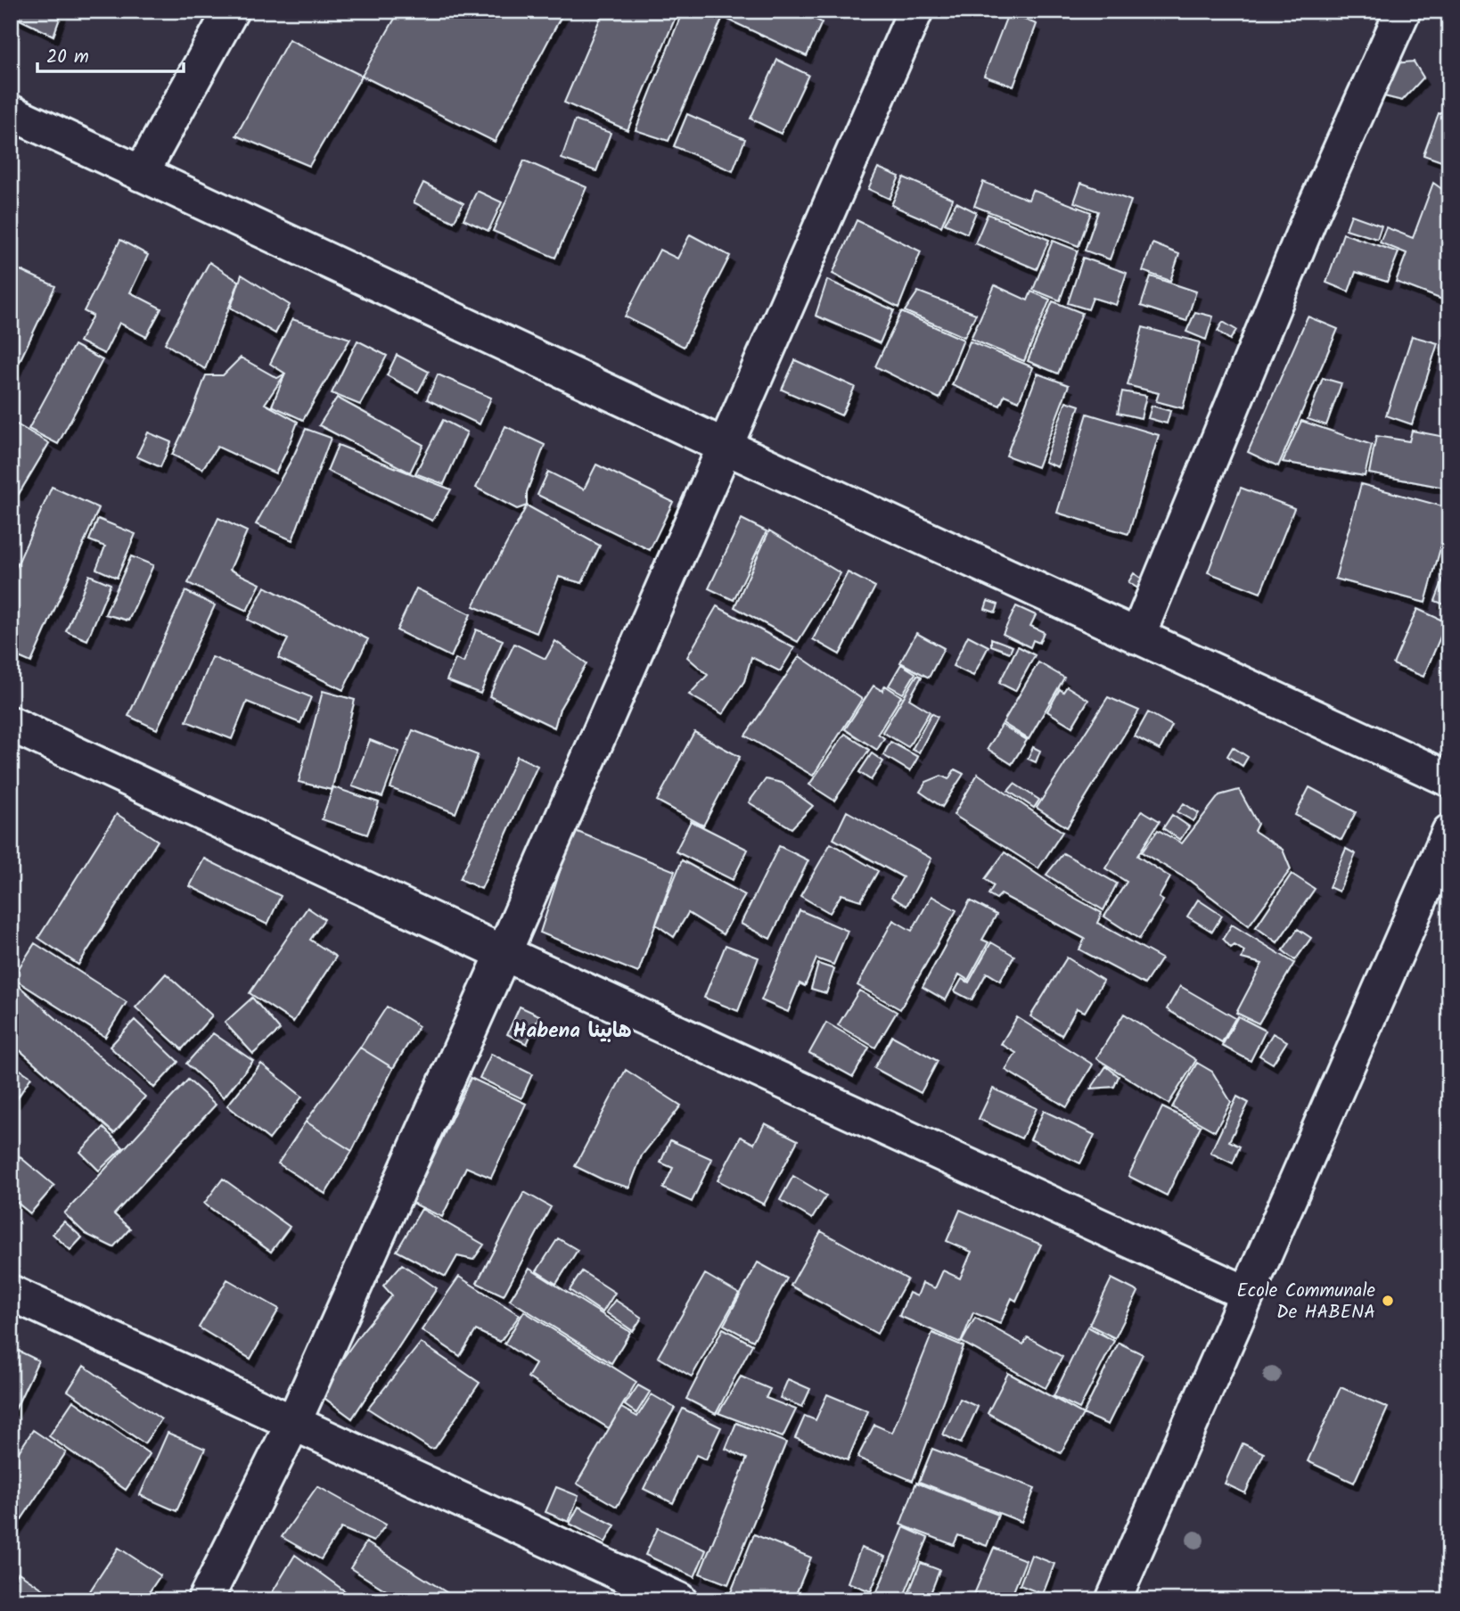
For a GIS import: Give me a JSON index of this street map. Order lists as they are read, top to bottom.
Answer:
{
  "districts": ["Habena هابينا"],
  "places": ["Ecole Communale De HABENA"],
  "scale_bar": "20 m"
}
